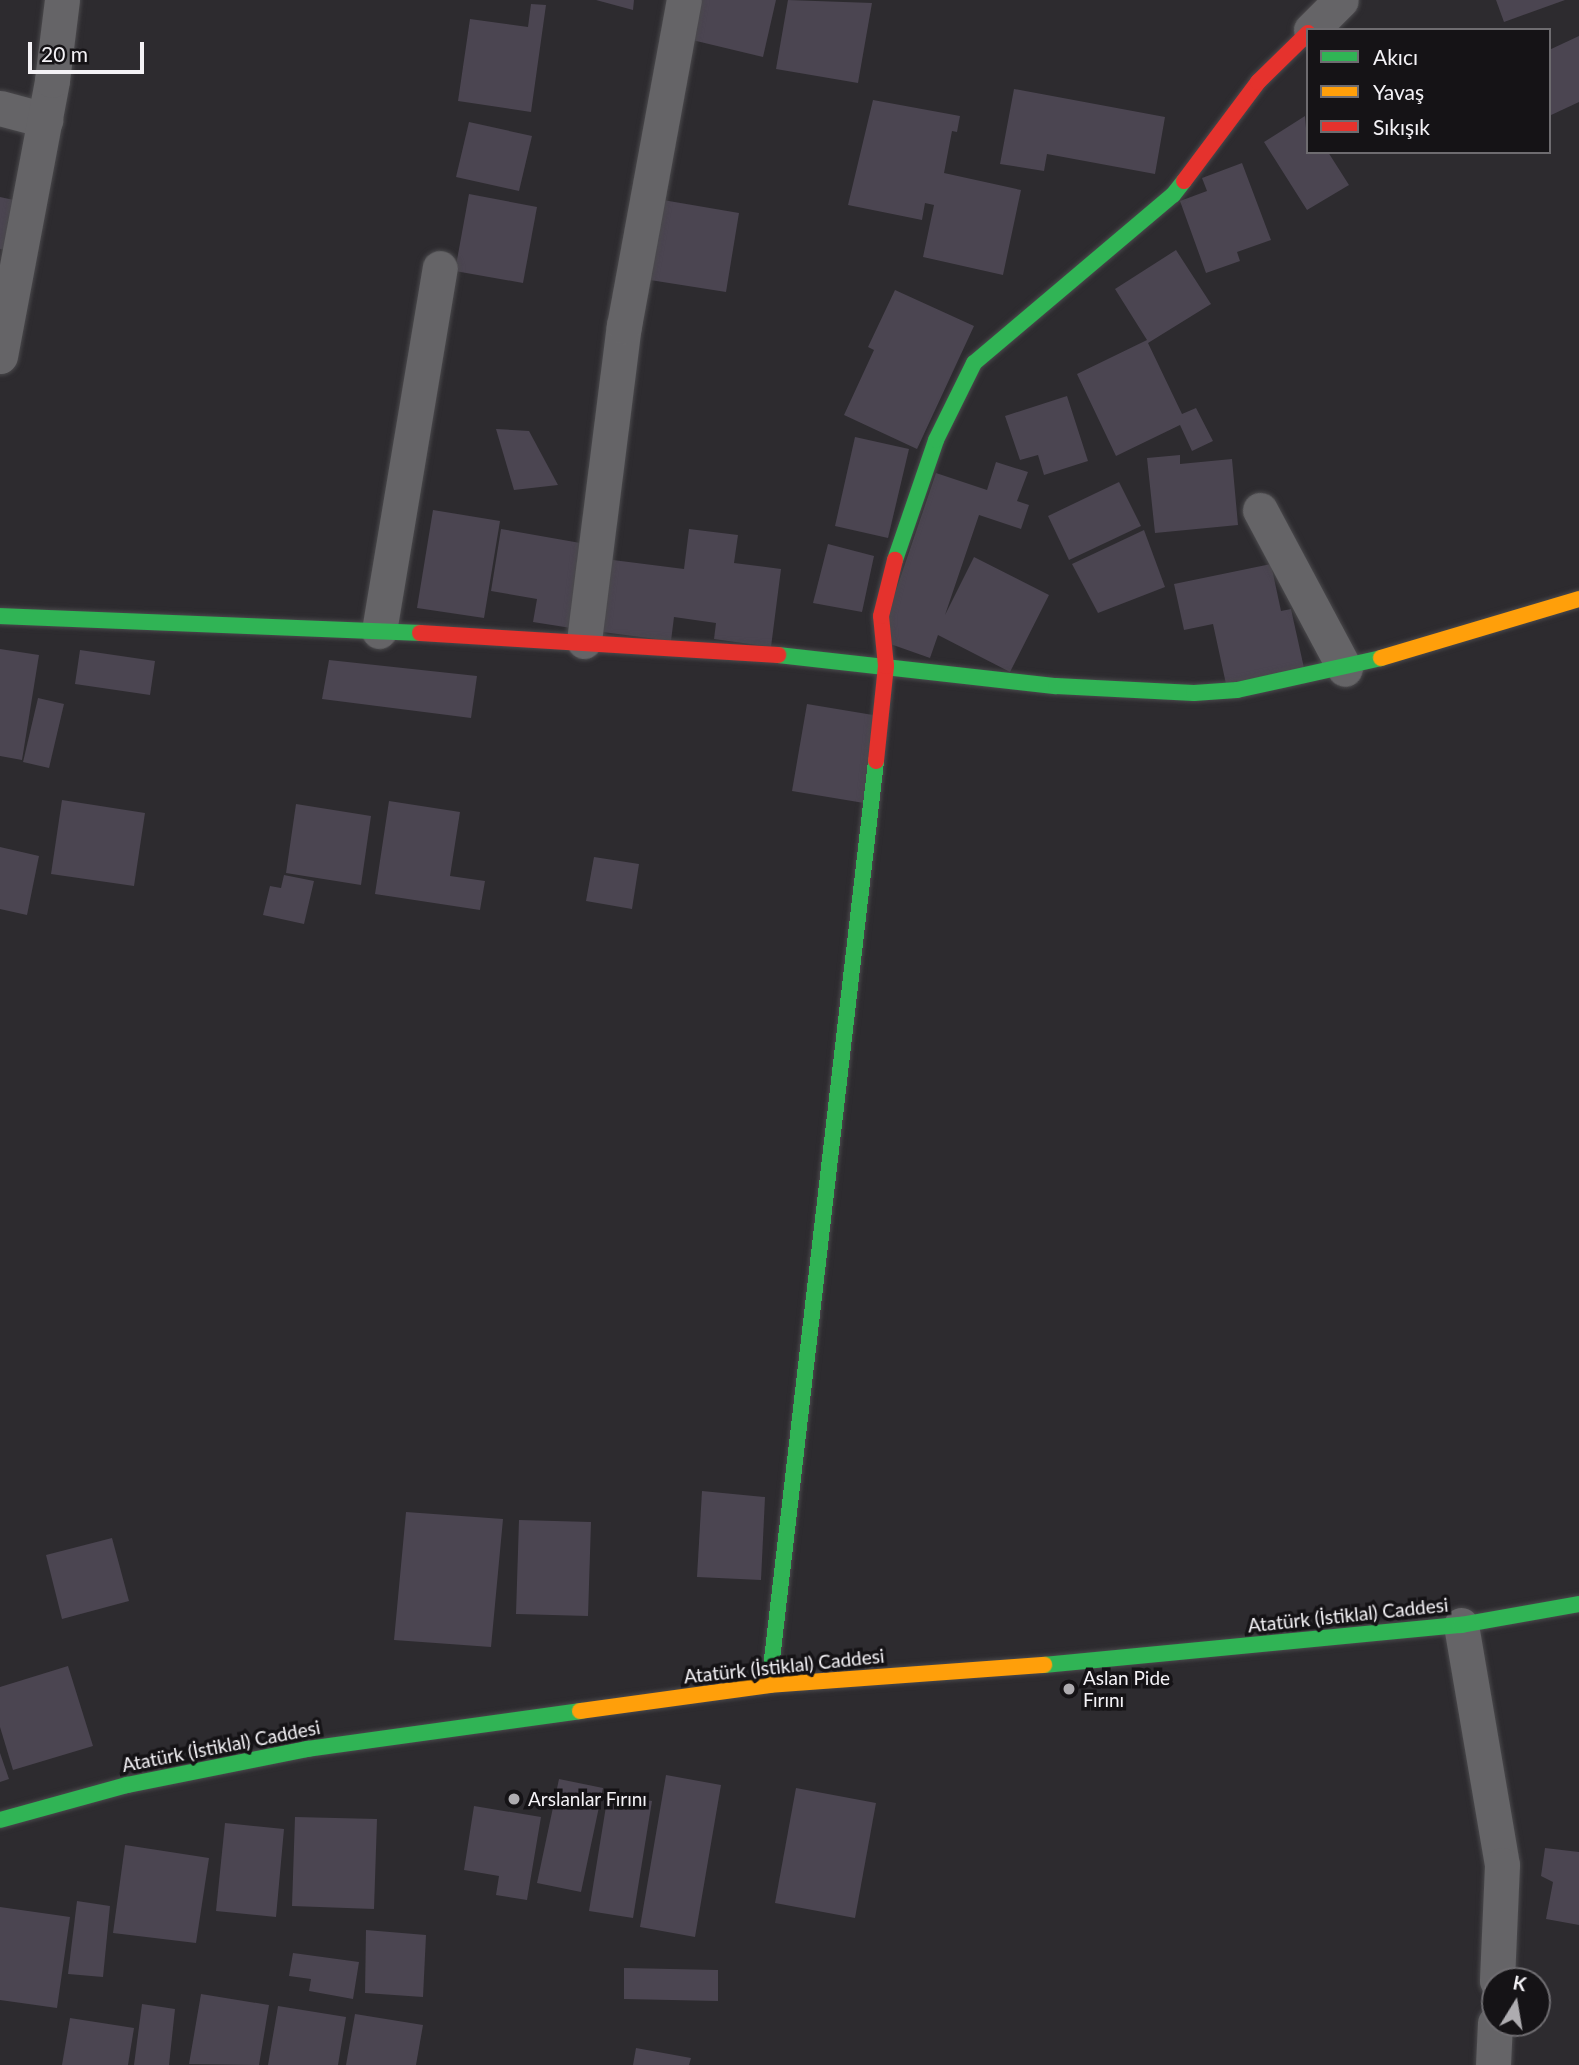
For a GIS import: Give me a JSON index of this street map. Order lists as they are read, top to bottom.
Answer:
{
  "streets": {
    "street": ["Atatürk (İstiklal) Caddesi"]
  },
  "places": ["Aslan Pide Fırını", "Arslanlar Fırını"],
  "legend": ["Akıcı", "Yavaş", "Sıkışık"],
  "scale_bar": "20 m",
  "north": "top"
}
